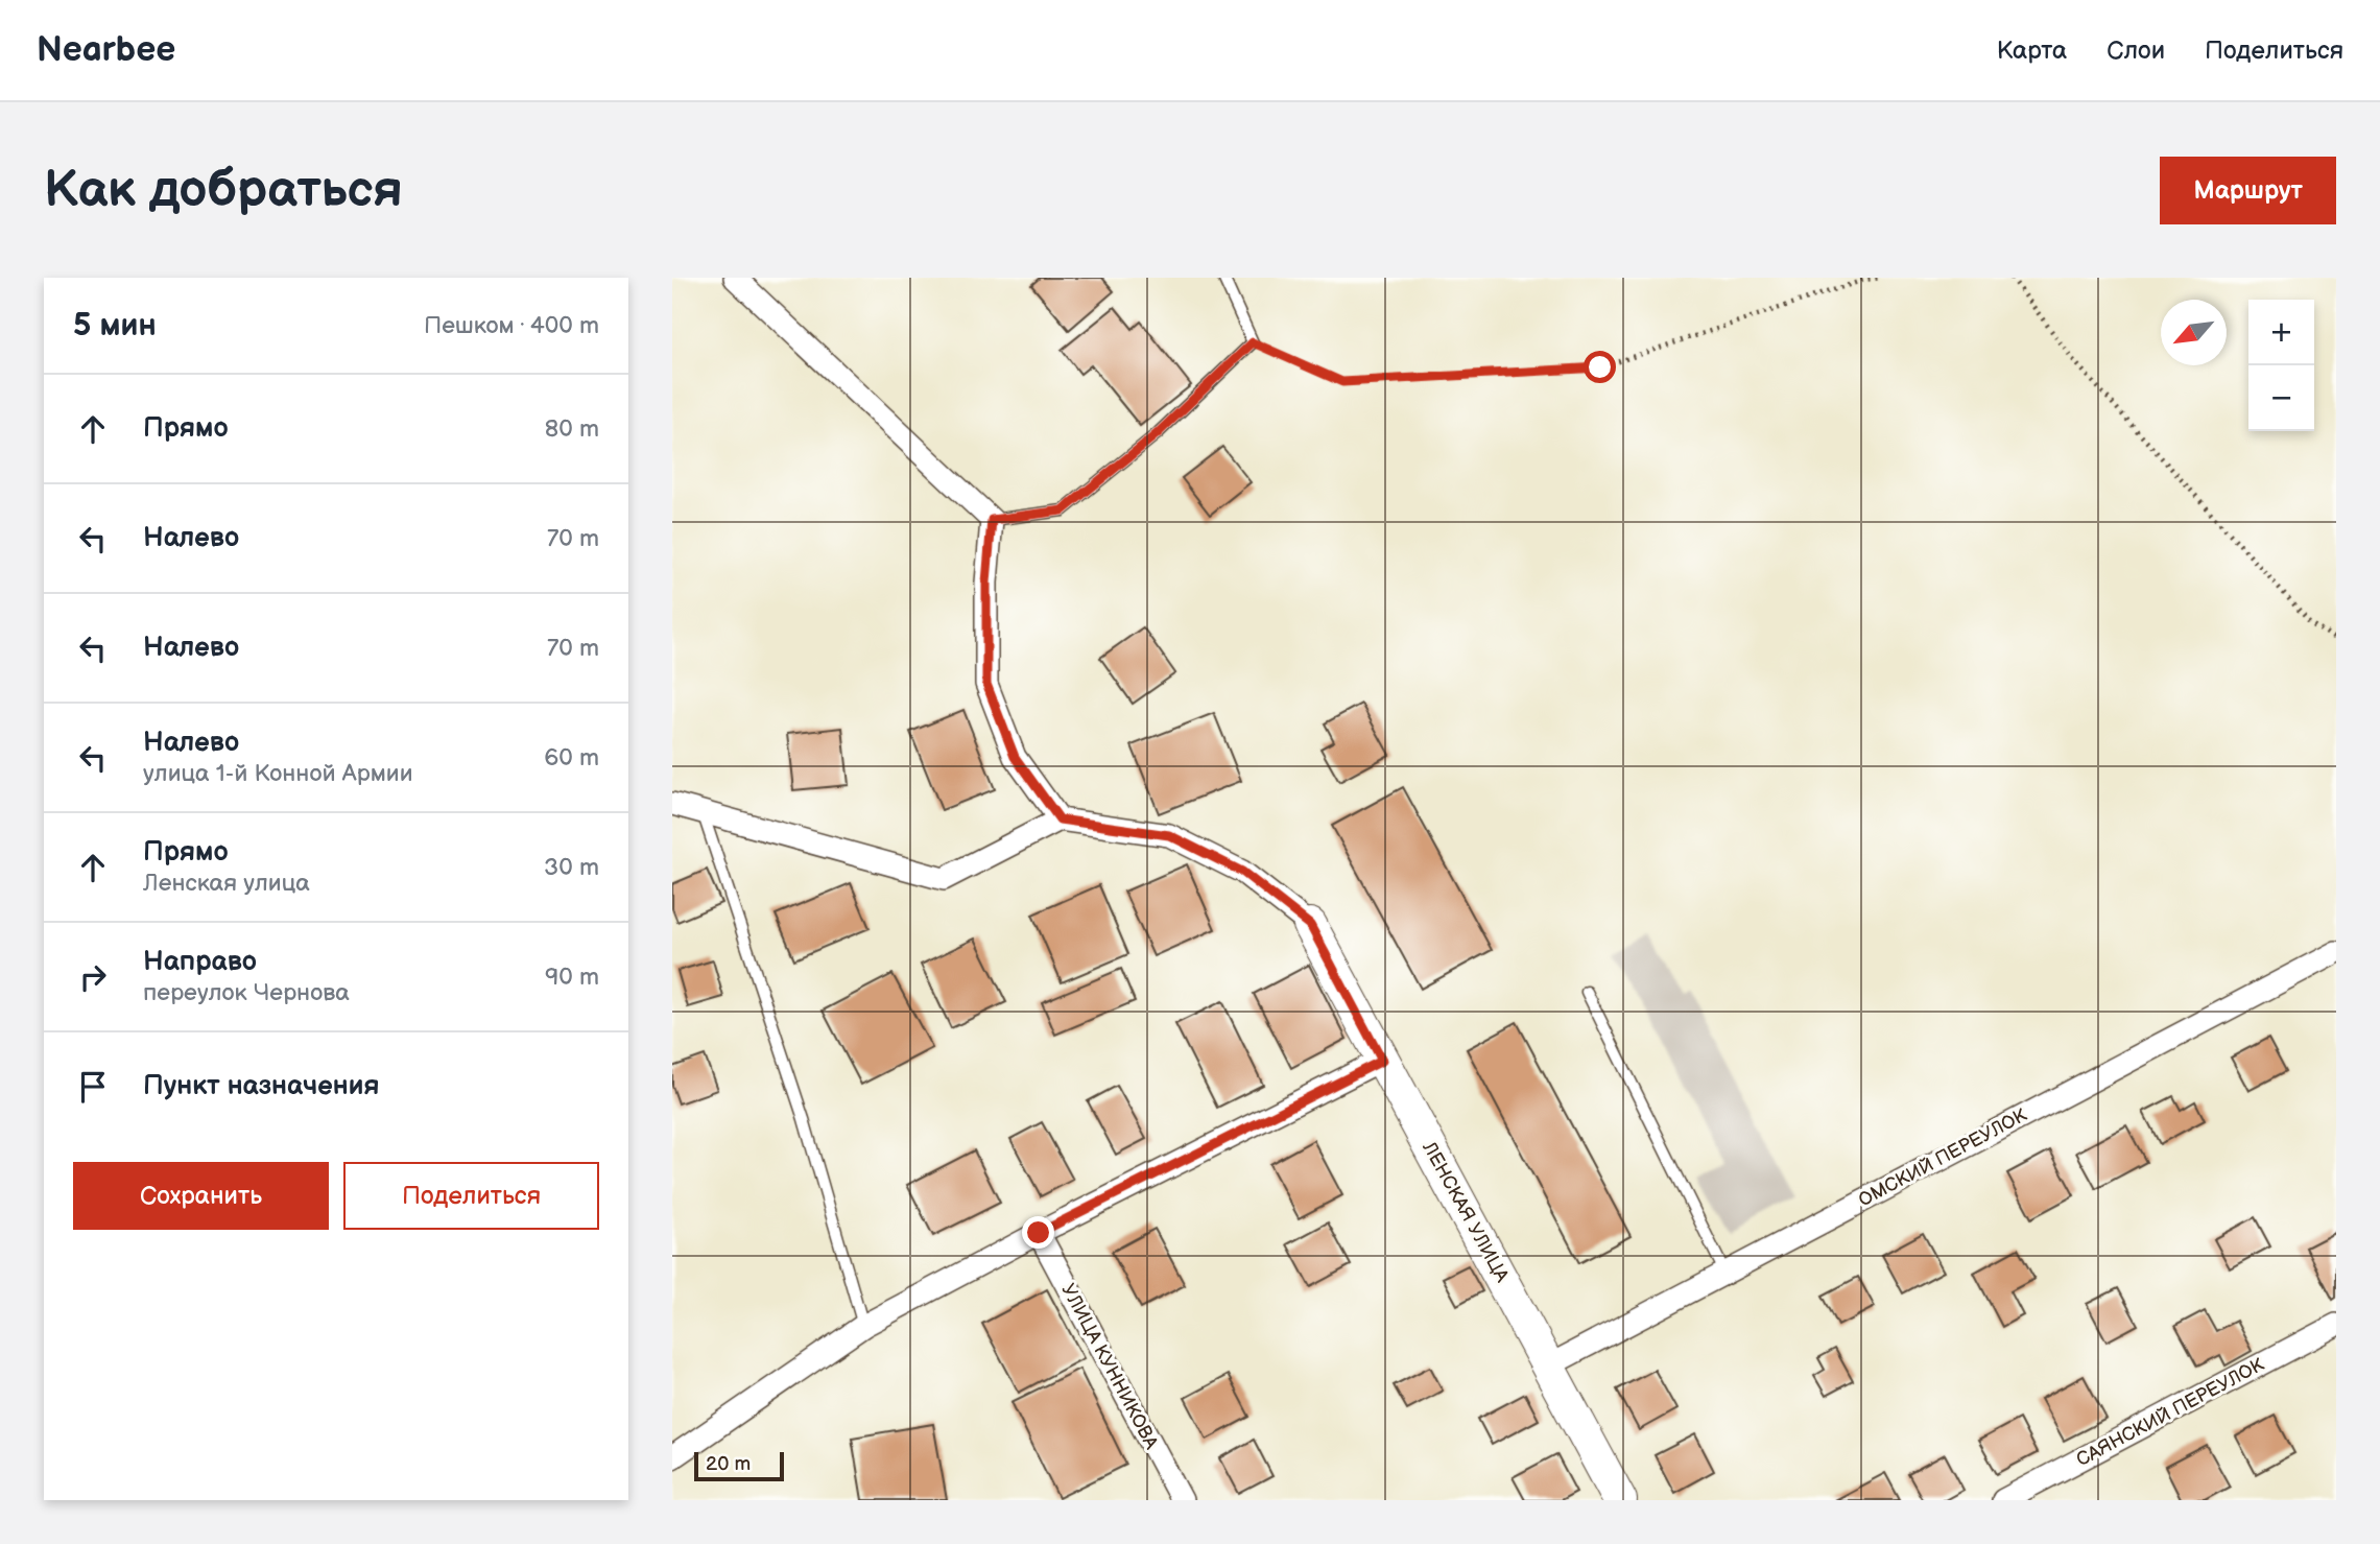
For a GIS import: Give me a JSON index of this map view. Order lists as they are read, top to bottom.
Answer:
{
  "streets": {
    "street": [
      "ОМСКИЙ ПЕРЕУЛОК",
      "ЛЕНСКАЯ УЛИЦА",
      "УЛИЦА КУННИКОВА",
      "САЯНСКИЙ ПЕРЕУЛОК"
    ]
  },
  "crossings": [
    ["ОМСКИЙ ПЕРЕУЛОК", "ЛЕНСКАЯ УЛИЦА"]
  ],
  "scale_bar": "20 m",
  "north": "bottom left",
  "page": {
    "header": "Nearbee",
    "nav": ["Карта", "Слои", "Поделиться"],
    "buttons": [
      "Маршрут",
      ["Сохранить", "Поделиться"]
    ],
    "title": "Как добраться",
    "heading": ["5 мин", "Пешком · 400 m"],
    "map_buttons": ["+", "−"],
    "list": [
      ["Прямо", "80 m"],
      ["Налево", "70 m"],
      ["Налево", "70 m"],
      ["Налево", "улица 1-й Конной Армии", "60 m"],
      ["Прямо", "Ленская улица", "30 m"],
      ["Направо", "переулок Чернова", "90 m"],
      "Пункт назначения"
    ],
    "scale": "20 m"
  }
}
